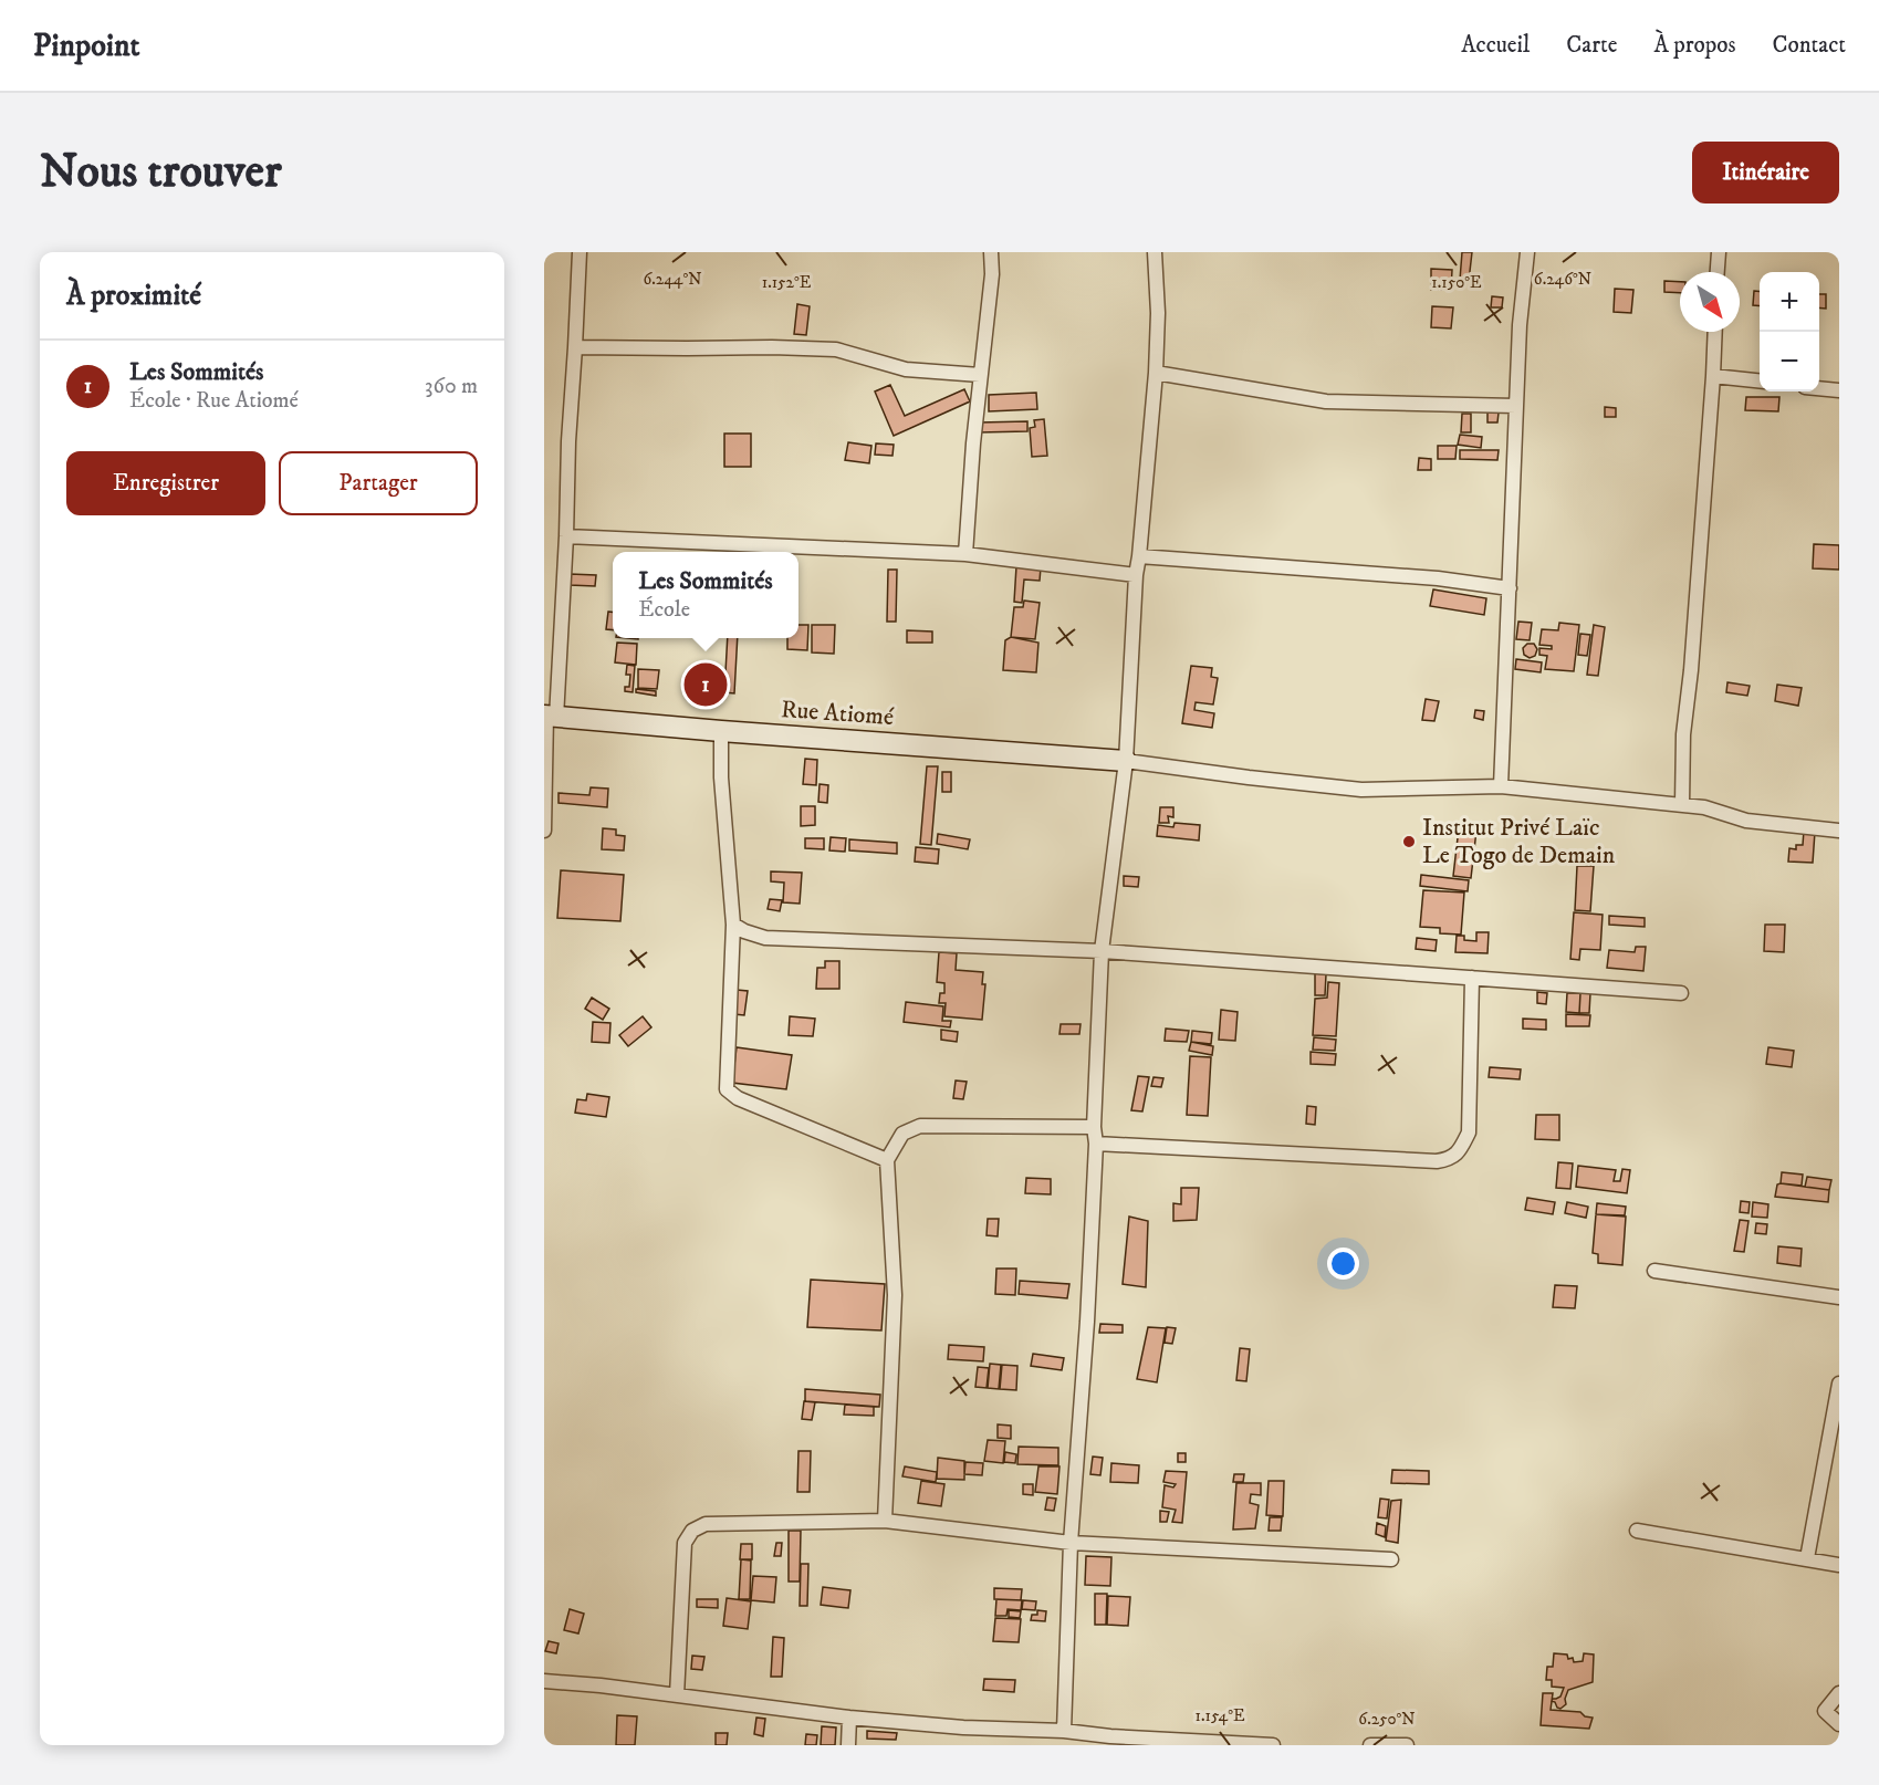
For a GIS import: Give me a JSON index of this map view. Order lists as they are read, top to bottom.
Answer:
{
  "streets": {
    "street": ["Rue Atiomé"]
  },
  "places": ["Institut Privé Laïc Le Togo de Demain"],
  "north": "bottom right",
  "page": {
    "header": "Pinpoint",
    "nav": [
      "Accueil",
      "Carte",
      "À propos",
      "Contact"
    ],
    "buttons": [
      "Itinéraire",
      ["Enregistrer", "Partager"]
    ],
    "title": "Nous trouver",
    "heading": "À proximité",
    "map_buttons": ["+", "−"],
    "list": [
      {
        "mark": "1",
        "name": "Les Sommités",
        "note": "École · Rue Atiomé",
        "value": "360 m"
      }
    ],
    "popup": ["Les Sommités", "École"],
    "pins": "1"
  },
  "coordinates": [
    "6.244°N",
    "6.246°N",
    "1.152°E",
    "1.150°E",
    "1.154°E",
    "6.250°N"
  ]
}
